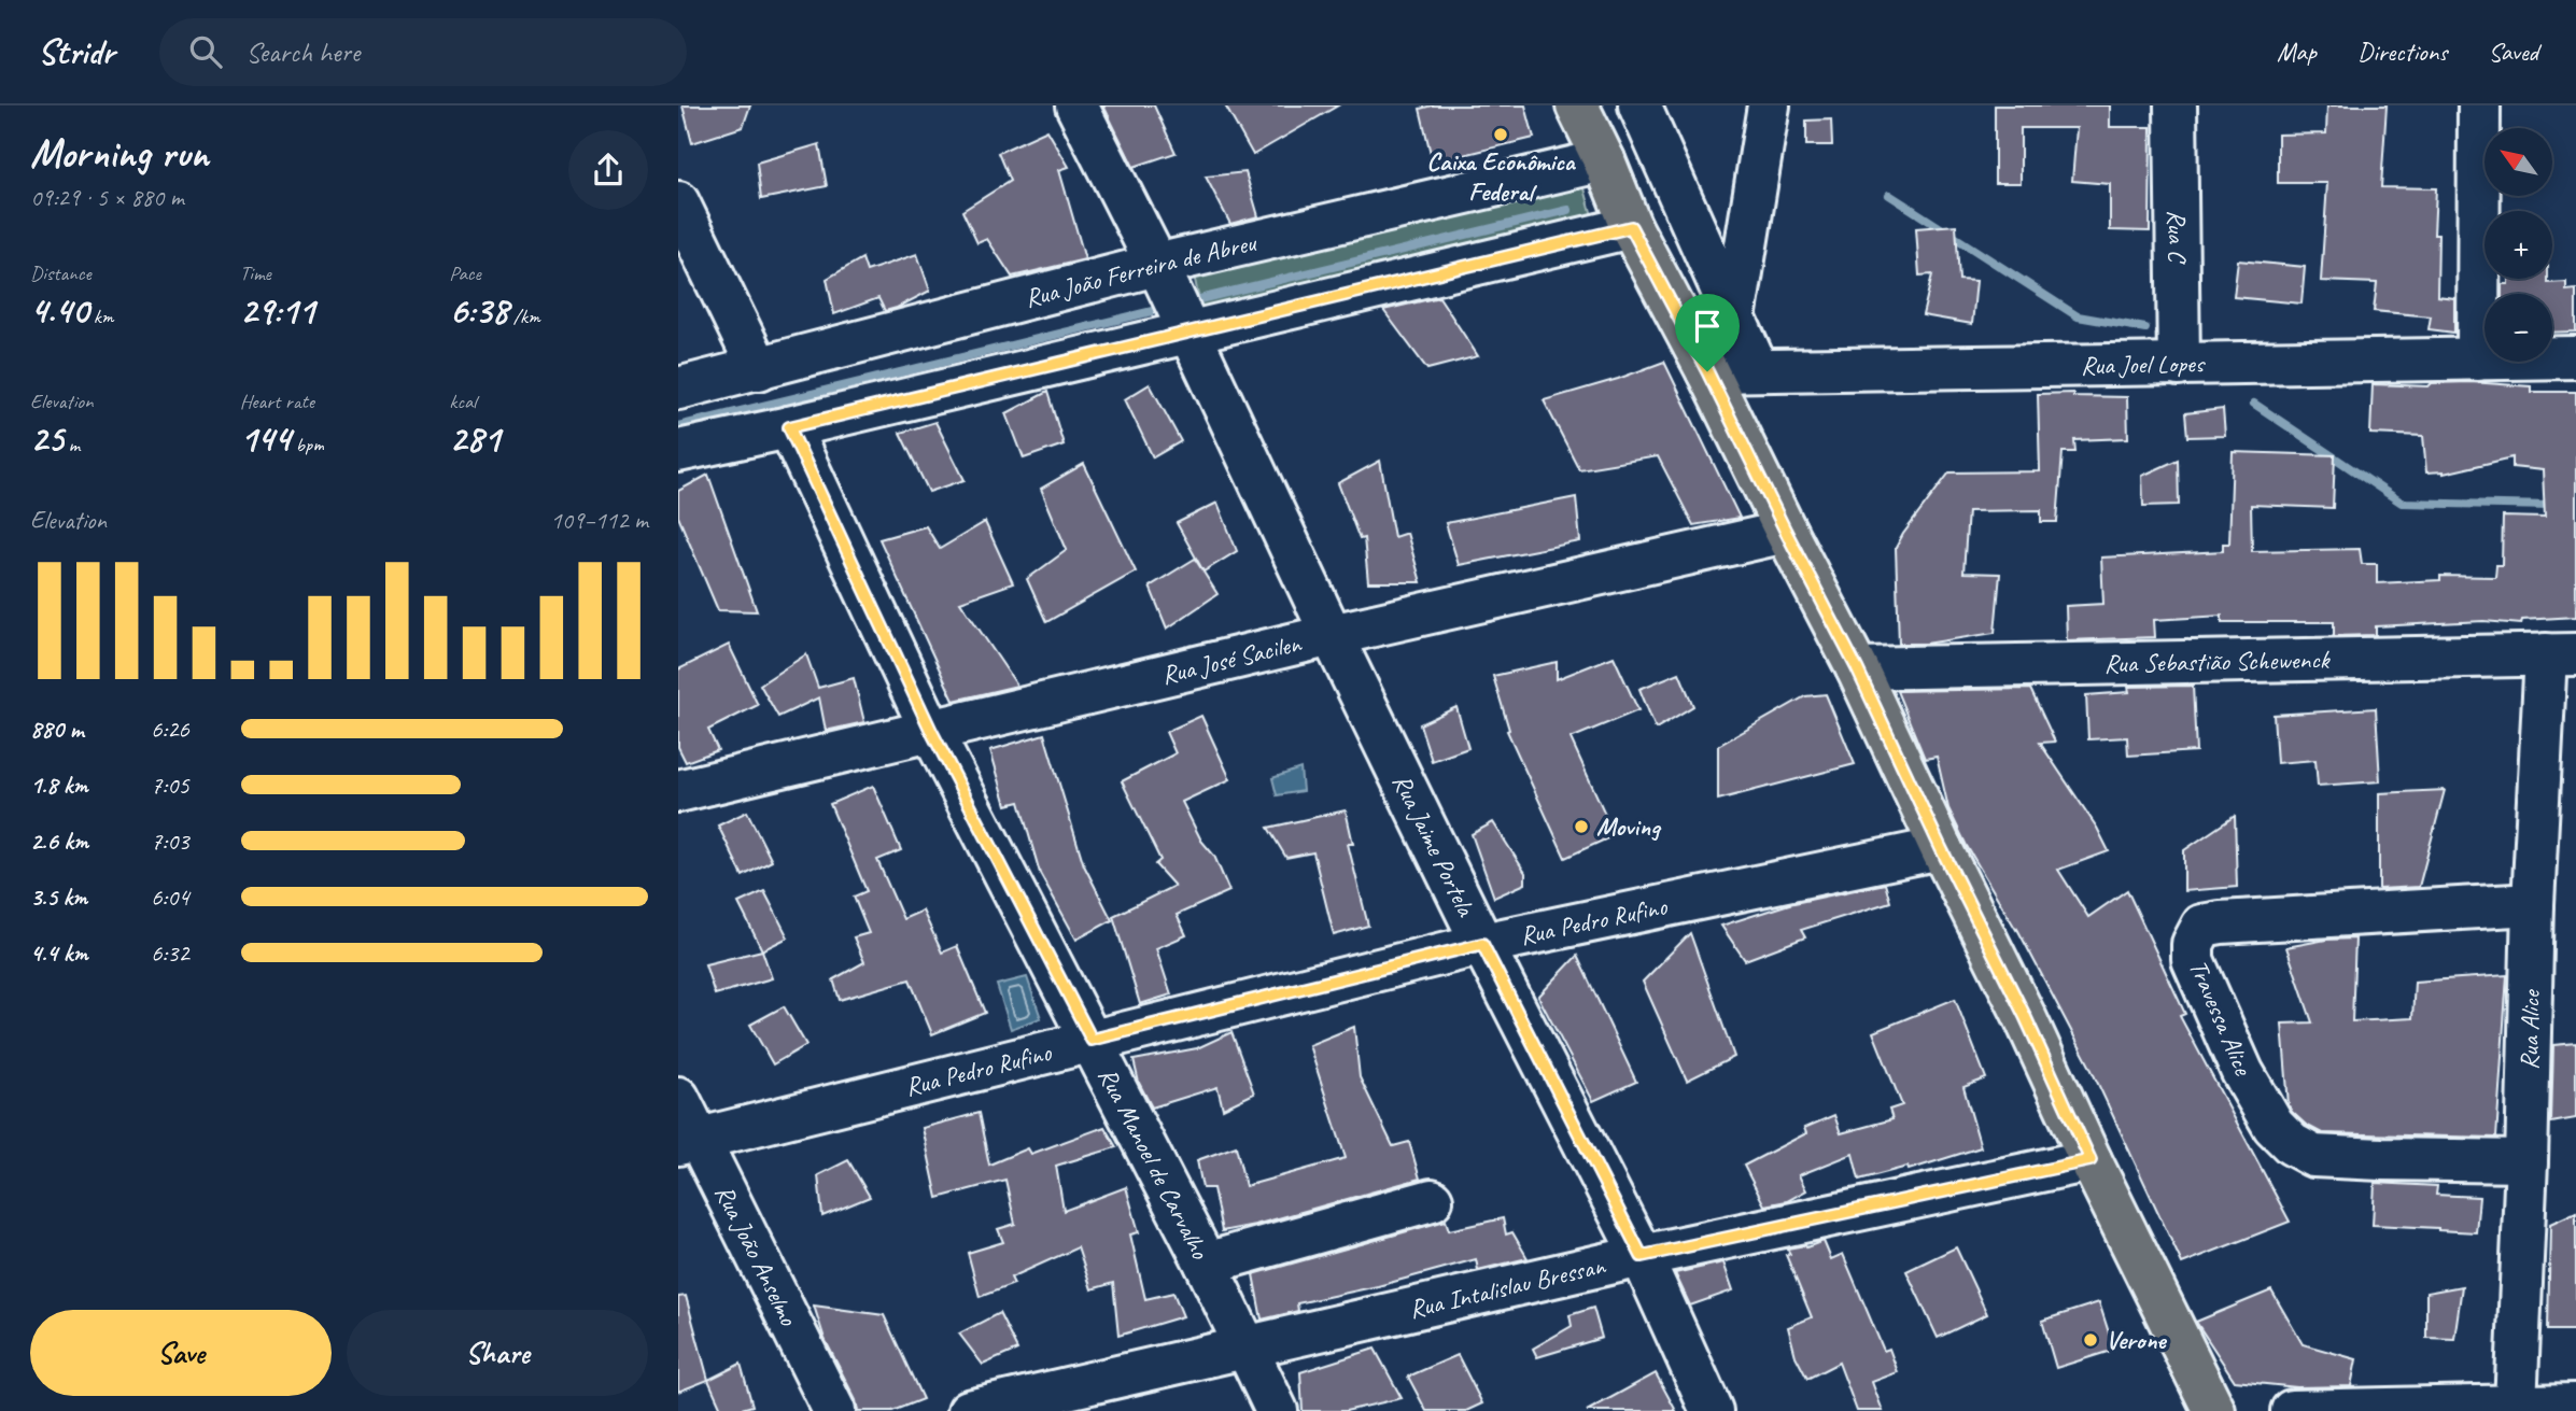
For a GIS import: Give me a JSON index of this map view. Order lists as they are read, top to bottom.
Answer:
{
  "streets": {
    "street": [
      "Rua C",
      "Rua João Ferreira de Abreu",
      "Rua Joel Lopes",
      "Rua José Sacilen",
      "Rua Sebastião Schewenck",
      "Rua Jaime Portela",
      "Rua Pedro Rufino",
      "Travessa Alice",
      "Rua Alice",
      "Rua Manoel de Carvalho",
      "Rua João Anselmo",
      "Rua Intalislau Bressan"
    ]
  },
  "crossings": [
    ["Rua C", "Rua Joel Lopes"],
    ["Rua João Ferreira de Abreu", "Rua Jaime Portela"],
    ["Rua José Sacilen", "Rua Jaime Portela"],
    ["Rua José Sacilen", "Rua Manoel de Carvalho"],
    ["Rua Sebastião Schewenck", "Rua Alice"],
    ["Rua Jaime Portela", "Rua Pedro Rufino"],
    ["Rua Jaime Portela", "Rua Intalislau Bressan"],
    ["Rua Pedro Rufino", "Rua Manoel de Carvalho"],
    ["Rua Pedro Rufino", "Rua João Anselmo"],
    ["Travessa Alice", "Rua Alice"],
    ["Rua Manoel de Carvalho", "Rua Intalislau Bressan"]
  ],
  "places": ["Caixa Econômica Federal", "Moving", "Verone"],
  "north": "top left",
  "page": {
    "header": "Stridr",
    "search": "Search here",
    "nav": ["Map", "Directions", "Saved"],
    "heading": ["Morning run", "09:29 · 5 × 880 m"],
    "map_buttons": ["+", "−"],
    "stats": [
      ["Distance", "4.40 km"],
      ["Time", "29:11"],
      ["Pace", "6:38 /km"],
      ["Elevation", "25 m"],
      ["Heart rate", "144 bpm"],
      ["kcal", "281"]
    ],
    "chart": ["Elevation", "109–112 m"],
    "list": [
      {
        "name": "880 m",
        "note": "6:26"
      },
      {
        "name": "1.8 km",
        "note": "7:05"
      },
      {
        "name": "2.6 km",
        "note": "7:03"
      },
      {
        "name": "3.5 km",
        "note": "6:04"
      },
      {
        "name": "4.4 km",
        "note": "6:32"
      }
    ],
    "buttons": ["Save", "Share"]
  }
}
